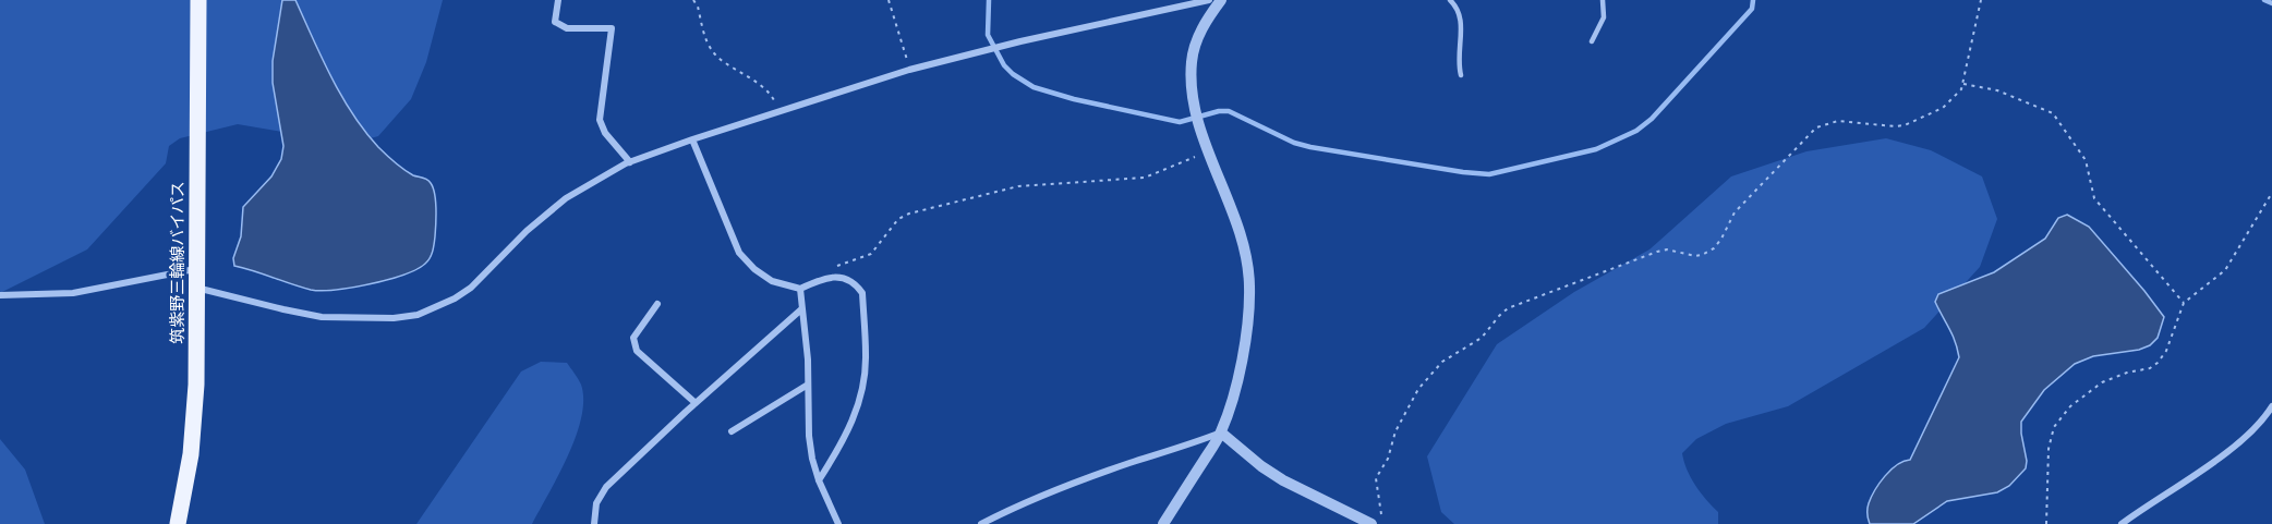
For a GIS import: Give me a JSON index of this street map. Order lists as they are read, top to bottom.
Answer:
{
  "streets": {
    "main road": ["筑紫野三輪線バイパス"]
  }
}
